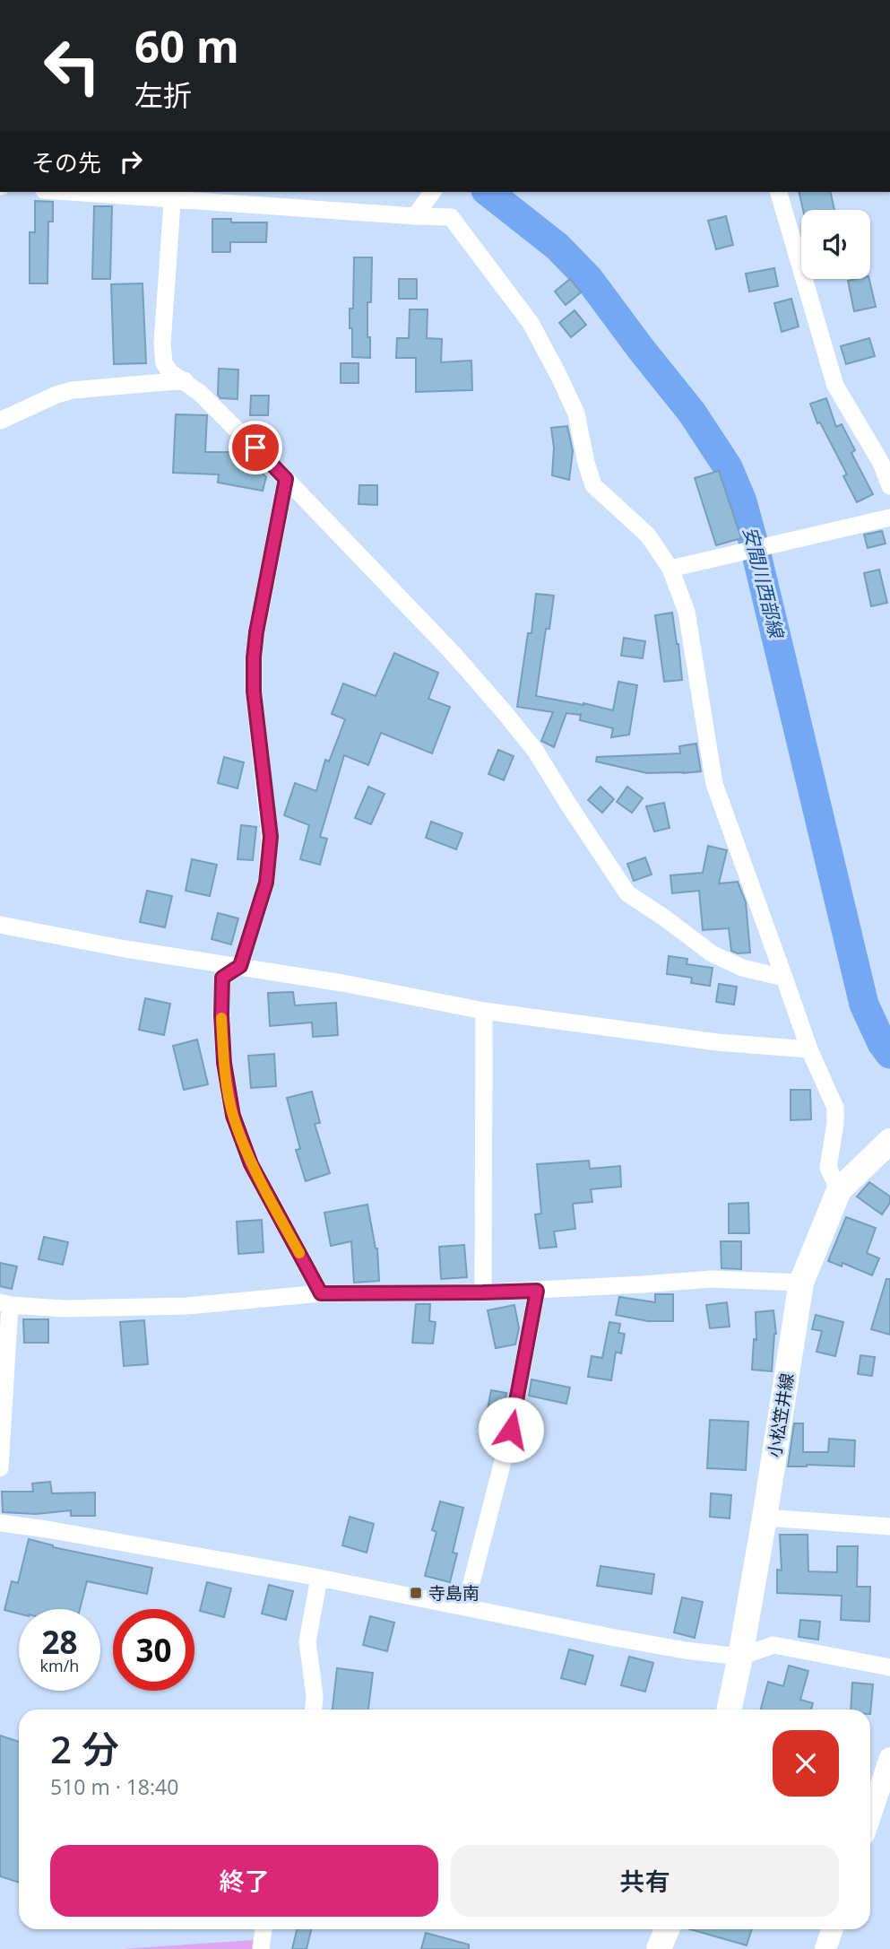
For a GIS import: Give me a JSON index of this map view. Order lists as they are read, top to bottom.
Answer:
{
  "streets": {
    "main road": ["小松笠井線"]
  },
  "water": ["安間川西部線"],
  "places": {
    "transit": ["寺島南"]
  },
  "page": {
    "turn": ["60 m", "左折"],
    "then": "その先",
    "speed": "28 km/h",
    "limit": "30",
    "heading": ["2 分", "510 m · 18:40"],
    "buttons": ["終了", "共有"]
  }
}
